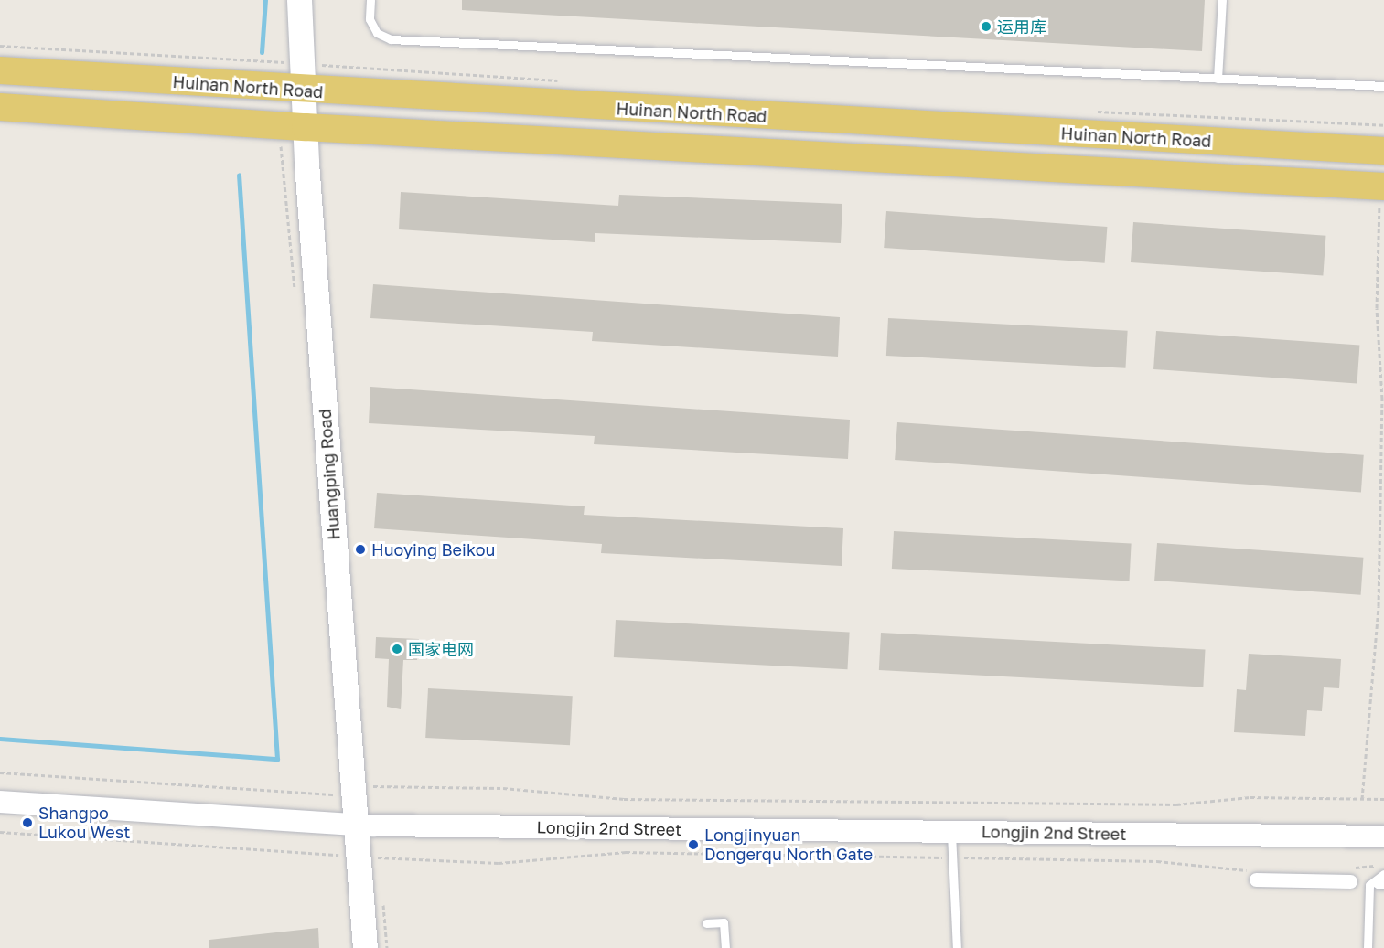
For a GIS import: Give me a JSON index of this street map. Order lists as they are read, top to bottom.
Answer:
{
  "streets": {
    "main road": ["Huinan North Road", "Huangping Road"],
    "street": ["Longjin 2nd Street"]
  },
  "crossings": [
    ["Huinan North Road", "Huangping Road"],
    ["Huangping Road", "Longjin 2nd Street"]
  ],
  "places": [
    "运用库",
    "Huoying Beikou",
    "国家电网",
    "Shangpo Lukou West",
    "Longjinyuan Dongerqu North Gate"
  ]
}
